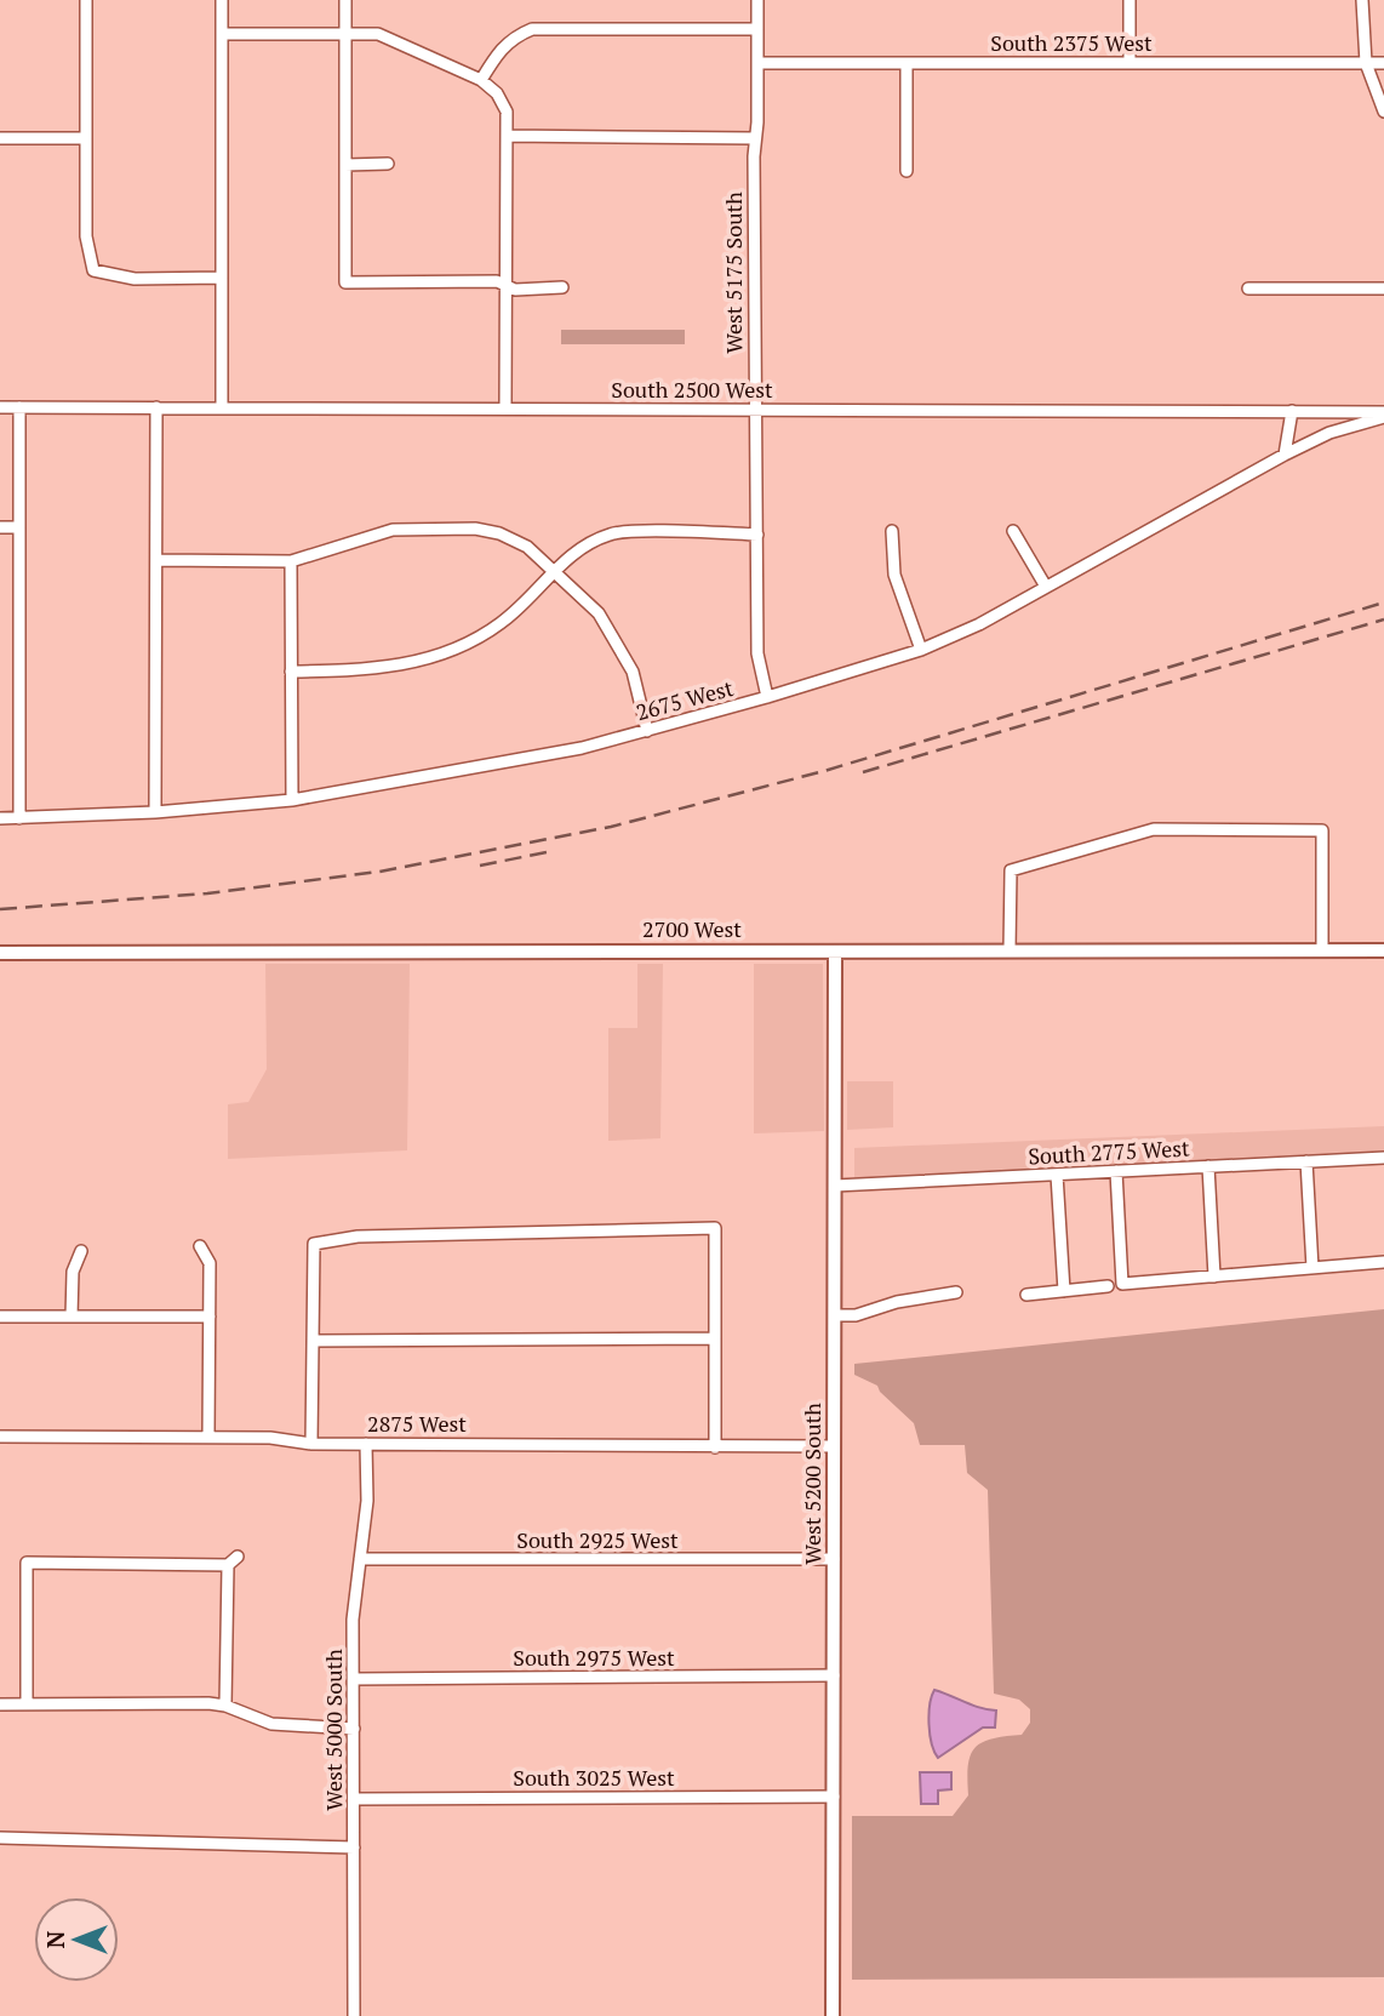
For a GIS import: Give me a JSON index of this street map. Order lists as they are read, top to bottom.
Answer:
{
  "streets": {
    "street": [
      "South 2375 West",
      "West 5175 South",
      "South 2500 West",
      "2675 West",
      "2700 West",
      "South 2775 West",
      "2875 West",
      "West 5200 South",
      "South 2925 West",
      "South 2975 West",
      "West 5000 South",
      "South 3025 West"
    ]
  },
  "crossings": [
    ["South 2375 West", "West 5175 South"],
    ["West 5175 South", "South 2500 West"],
    ["West 5175 South", "2675 West"],
    ["South 2500 West", "2675 West"],
    ["2700 West", "West 5200 South"],
    ["South 2775 West", "West 5200 South"],
    ["2875 West", "West 5200 South"],
    ["2875 West", "West 5000 South"],
    ["West 5200 South", "South 2925 West"],
    ["West 5200 South", "South 2975 West"],
    ["West 5200 South", "South 3025 West"],
    ["South 2925 West", "West 5000 South"],
    ["South 2975 West", "West 5000 South"],
    ["West 5000 South", "South 3025 West"]
  ],
  "north": "left"
}
